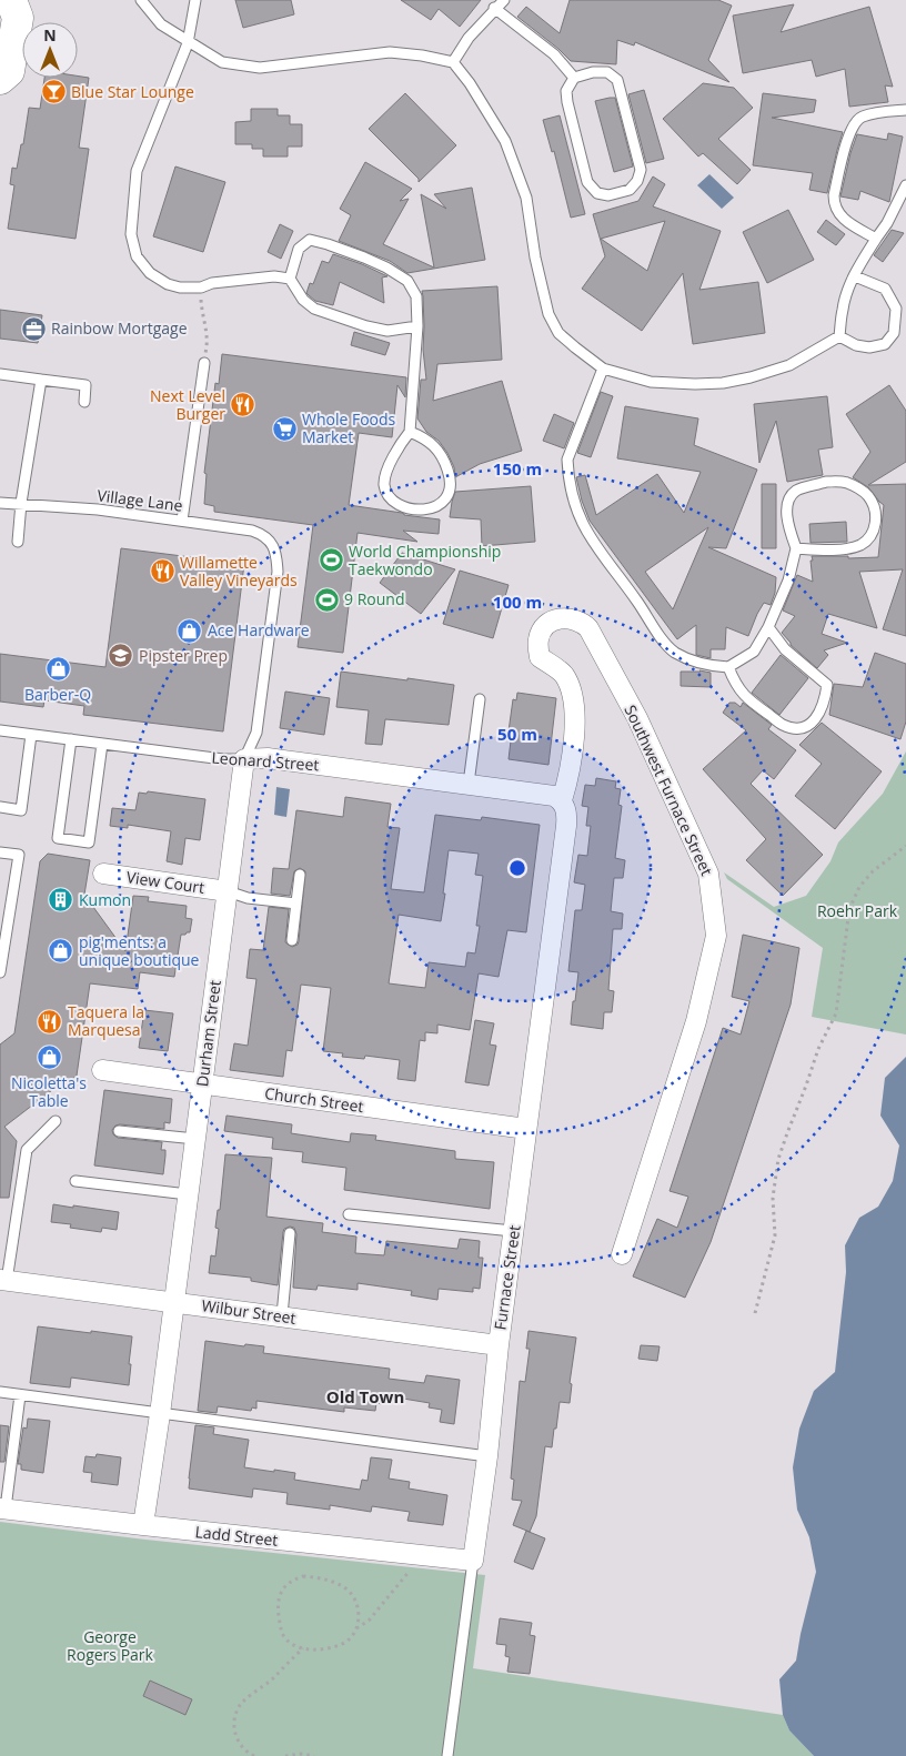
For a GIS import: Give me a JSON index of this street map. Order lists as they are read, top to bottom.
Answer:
{
  "streets": {
    "street": [
      "Leonard Street",
      "Southwest Furnace Street",
      "View Court",
      "Durham Street",
      "Church Street",
      "Furnace Street",
      "Wilbur Street",
      "Ladd Street"
    ],
    "lane": ["Village Lane"]
  },
  "crossings": [
    ["Village Lane", "Durham Street"],
    ["Leonard Street", "Southwest Furnace Street"],
    ["Leonard Street", "Durham Street"],
    ["Leonard Street", "Furnace Street"],
    ["Southwest Furnace Street", "Furnace Street"],
    ["View Court", "Durham Street"],
    ["Durham Street", "Church Street"],
    ["Durham Street", "Wilbur Street"],
    ["Durham Street", "Ladd Street"],
    ["Church Street", "Furnace Street"],
    ["Furnace Street", "Wilbur Street"],
    ["Furnace Street", "Ladd Street"]
  ],
  "districts": ["Old Town"],
  "parks": ["Roehr Park", "George Rogers Park"],
  "places": {
    "bar": ["Blue Star Lounge"],
    "office": ["Rainbow Mortgage"],
    "restaurant": ["Next Level Burger", "Willamette Valley Vineyards", "Taquera la Marquesa"],
    "supermarket": ["Whole Foods Market"],
    "sports": ["World Championship Taekwondo", "9 Round"],
    "shop": [
      "Ace Hardware",
      "Barber-Q",
      "pig'ments: a unique boutique",
      "Nicoletta's Table"
    ],
    "school or university": ["Pipster Prep"],
    "building": ["Kumon"]
  },
  "north": "top",
  "rings": ["150 m", "100 m", "50 m"]
}
